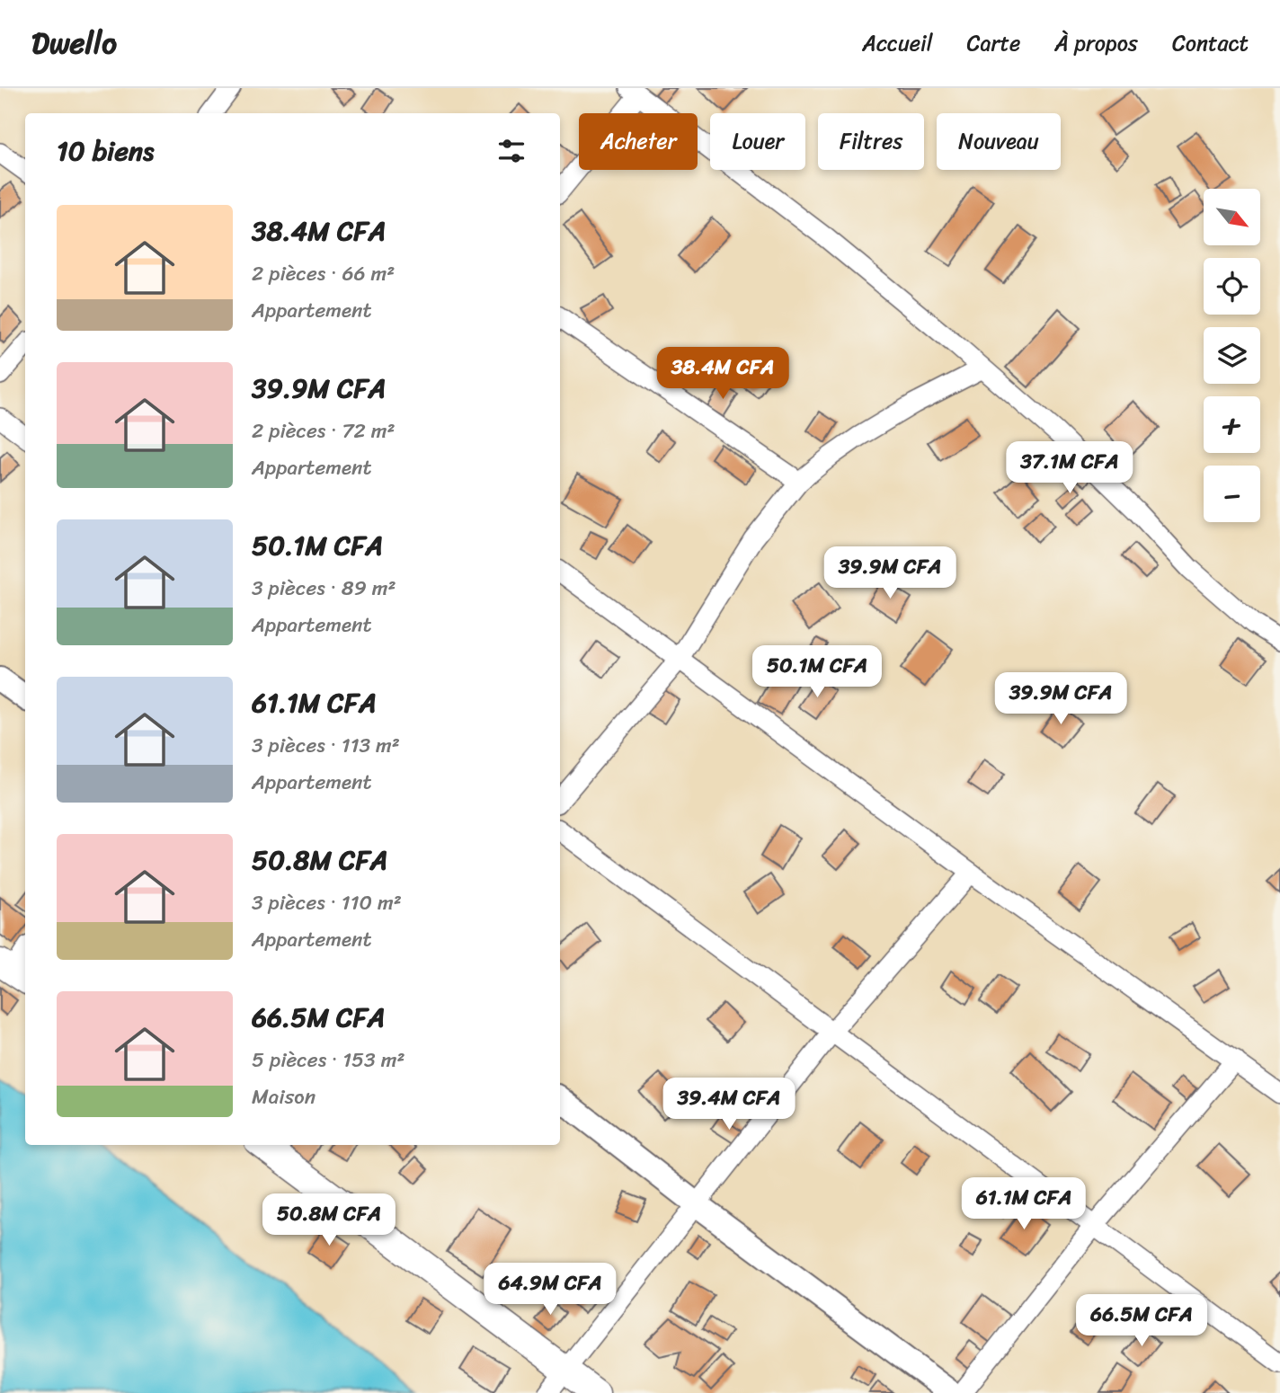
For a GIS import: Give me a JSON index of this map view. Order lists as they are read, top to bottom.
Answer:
{
  "north": "bottom right",
  "page": {
    "header": "Dwello",
    "nav": [
      "Accueil",
      "Carte",
      "À propos",
      "Contact"
    ],
    "chip": [
      "Acheter",
      "Louer",
      "Filtres",
      "Nouveau"
    ],
    "heading": "10 biens",
    "map_buttons": ["+", "−"],
    "list": [
      {
        "name": "38.4M CFA",
        "note": "2 pièces · 66 m² · Appartement"
      },
      {
        "name": "39.9M CFA",
        "note": "2 pièces · 72 m² · Appartement"
      },
      {
        "name": "50.1M CFA",
        "note": "3 pièces · 89 m² · Appartement"
      },
      {
        "name": "61.1M CFA",
        "note": "3 pièces · 113 m² · Appartement"
      },
      {
        "name": "50.8M CFA",
        "note": "3 pièces · 110 m² · Appartement"
      },
      {
        "name": "66.5M CFA",
        "note": "5 pièces · 153 m² · Maison"
      }
    ],
    "price": [
      "38.4M CFA",
      "37.1M CFA",
      "39.9M CFA",
      "50.1M CFA",
      "39.9M CFA",
      "39.4M CFA",
      "61.1M CFA",
      "50.8M CFA",
      "64.9M CFA",
      "66.5M CFA"
    ]
  }
}
